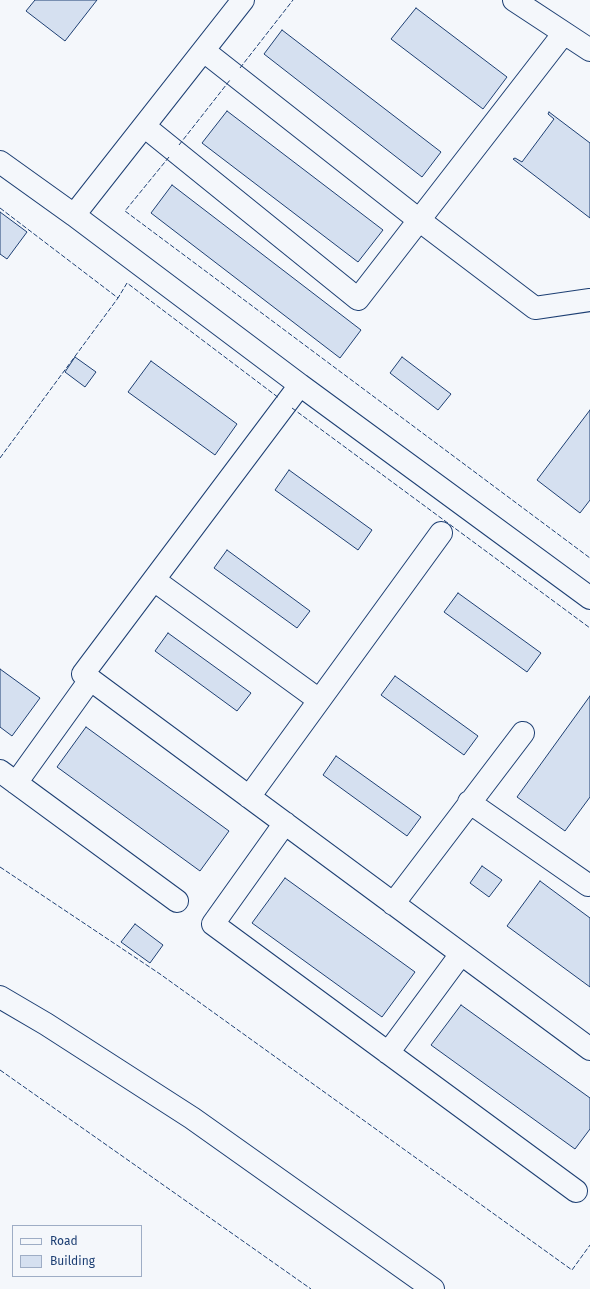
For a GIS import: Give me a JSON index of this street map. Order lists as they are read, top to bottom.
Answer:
{
  "legend": ["Road", "Building"]
}
